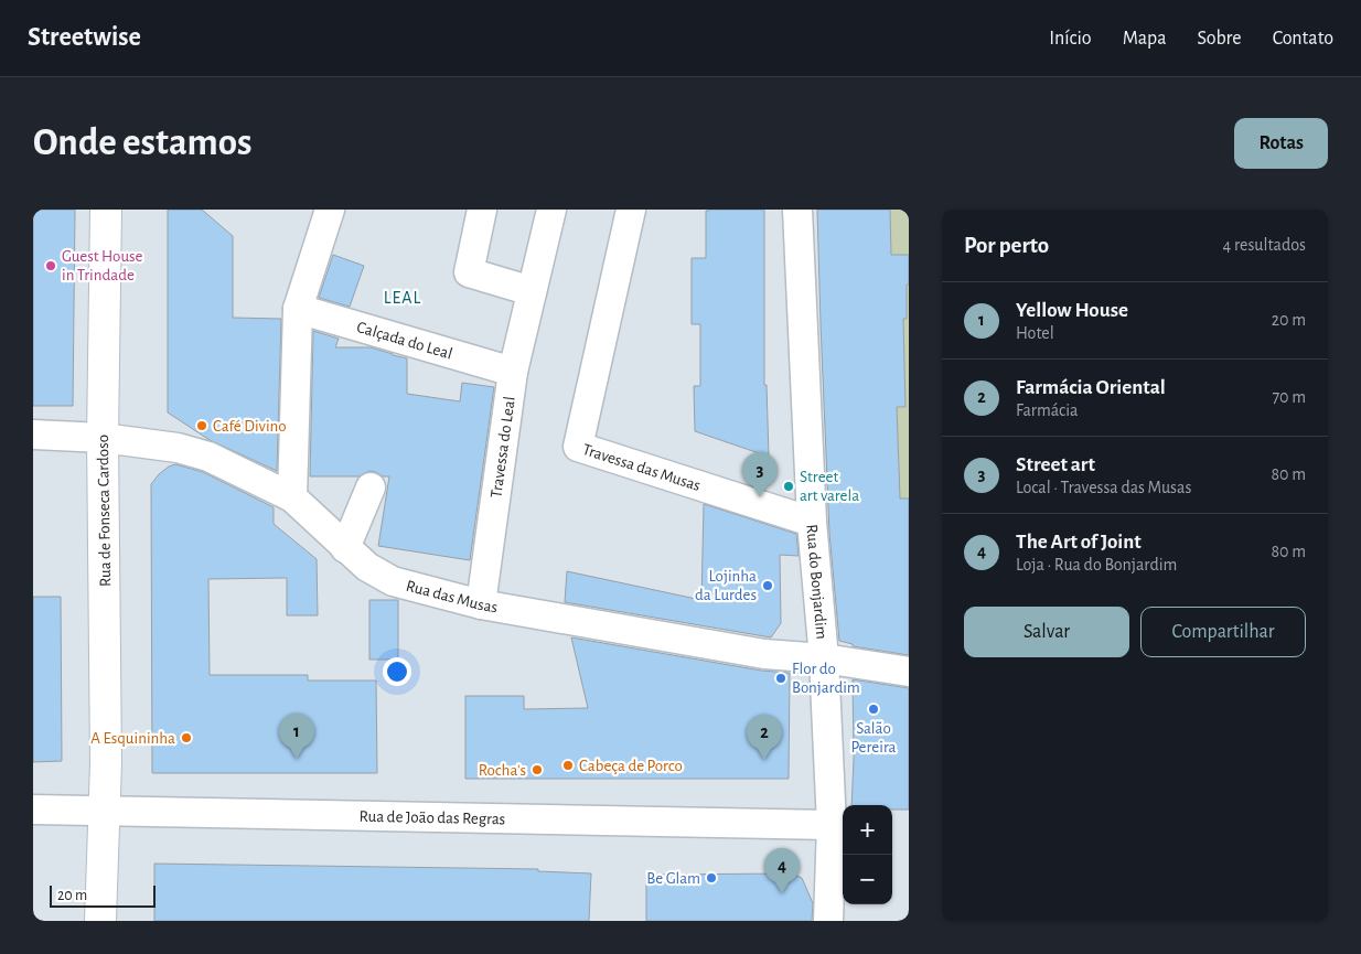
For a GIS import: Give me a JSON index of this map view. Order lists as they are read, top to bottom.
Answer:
{
  "streets": {
    "main road": ["Rua de Fonseca Cardoso"],
    "street": [
      "Calçada do Leal",
      "Travessa do Leal",
      "Travessa das Musas",
      "Rua do Bonjardim",
      "Rua das Musas",
      "Rua de João das Regras"
    ]
  },
  "crossings": [
    ["Calçada do Leal", "Travessa do Leal"],
    ["Travessa do Leal", "Rua das Musas"],
    ["Travessa das Musas", "Rua do Bonjardim"],
    ["Rua de Fonseca Cardoso", "Rua das Musas"],
    ["Rua de Fonseca Cardoso", "Rua de João das Regras"],
    ["Rua do Bonjardim", "Rua das Musas"],
    ["Rua do Bonjardim", "Rua de João das Regras"]
  ],
  "districts": ["LEAL"],
  "places": [
    "Guest House in Trindade",
    "Café Divino",
    "Street art varela",
    "Lojinha da Lurdes",
    "Flor do Bonjardim",
    "Salão Pereira",
    "A Esquininha",
    "Cabeça de Porco",
    "Rocha's",
    "Be Glam"
  ],
  "scale_bar": "20 m",
  "page": {
    "header": "Streetwise",
    "nav": [
      "Início",
      "Mapa",
      "Sobre",
      "Contato"
    ],
    "buttons": [
      "Rotas",
      ["Salvar", "Compartilhar"]
    ],
    "title": "Onde estamos",
    "heading": ["Por perto", "4 resultados"],
    "list": [
      {
        "mark": "1",
        "name": "Yellow House",
        "note": "Hotel",
        "value": "20 m"
      },
      {
        "mark": "2",
        "name": "Farmácia Oriental",
        "note": "Farmácia",
        "value": "70 m"
      },
      {
        "mark": "3",
        "name": "Street art",
        "note": "Local · Travessa das Musas",
        "value": "80 m"
      },
      {
        "mark": "4",
        "name": "The Art of Joint",
        "note": "Loja · Rua do Bonjardim",
        "value": "80 m"
      }
    ],
    "pins": [
      "3",
      "1",
      "2",
      "4"
    ],
    "map_buttons": ["+", "−"],
    "scale": "20 m"
  }
}
